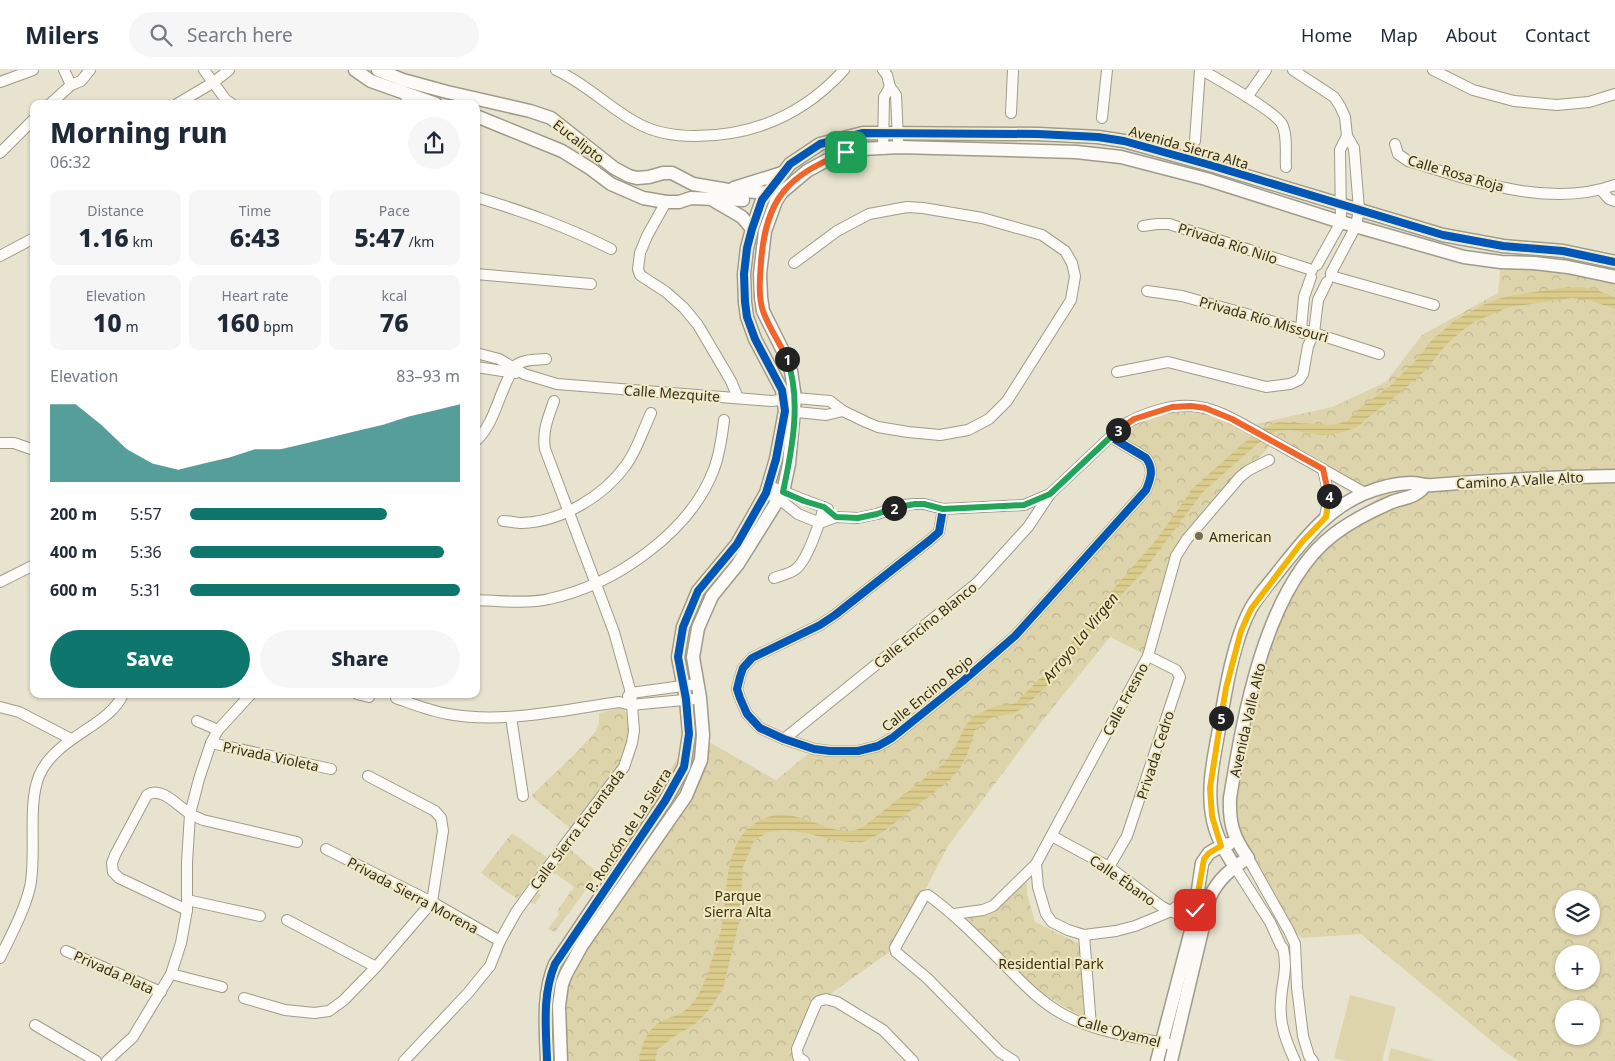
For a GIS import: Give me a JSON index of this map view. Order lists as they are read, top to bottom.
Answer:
{
  "streets": {
    "street": [
      "Eucalipto",
      "Avenida Sierra Alta",
      "Calle Rosa Roja",
      "Privada Río Nilo",
      "Privada Río Missouri",
      "Calle Mezquite",
      "Camino A Valle Alto",
      "Calle Encino Blanco",
      "Calle Encino Rojo",
      "Calle Fresno",
      "Avenida Valle Alto",
      "Privada Cedro",
      "Privada Violeta",
      "Calle Sierra Encantada",
      "P. Roncón de La Sierra",
      "Calle Ébano",
      "Privada Sierra Morena",
      "Privada Plata",
      "Calle Oyamel"
    ]
  },
  "crossings": [
    ["Eucalipto", "Avenida Sierra Alta"],
    ["Eucalipto", "P. Roncón de La Sierra"],
    ["Avenida Sierra Alta", "P. Roncón de La Sierra"],
    ["Calle Mezquite", "P. Roncón de La Sierra"],
    ["Camino A Valle Alto", "Avenida Valle Alto"],
    ["Calle Encino Blanco", "Calle Encino Rojo"],
    ["Calle Fresno", "Privada Cedro"],
    ["Calle Fresno", "Calle Ébano"],
    ["Calle Fresno", "Calle Oyamel"],
    ["Privada Cedro", "Calle Ébano"],
    ["Calle Sierra Encantada", "Privada Sierra Morena"]
  ],
  "water": ["Arroyo La Virgen"],
  "parks": ["Parque Sierra Alta", "Residential Park"],
  "places": ["American"],
  "page": {
    "header": "Milers",
    "search": "Search here",
    "nav": [
      "Home",
      "Map",
      "About",
      "Contact"
    ],
    "heading": ["Morning run", "06:32"],
    "stats": [
      ["Distance", "1.16 km"],
      ["Time", "6:43"],
      ["Pace", "5:47 /km"],
      ["Elevation", "10 m"],
      ["Heart rate", "160 bpm"],
      ["kcal", "76"]
    ],
    "pins": [
      "1",
      "3",
      "4",
      "2",
      "5"
    ],
    "chart": ["Elevation", "83–93 m"],
    "list": [
      {
        "name": "200 m",
        "note": "5:57"
      },
      {
        "name": "400 m",
        "note": "5:36"
      },
      {
        "name": "600 m",
        "note": "5:31"
      }
    ],
    "buttons": ["Save", "Share"],
    "map_buttons": ["+", "−"]
  }
}
